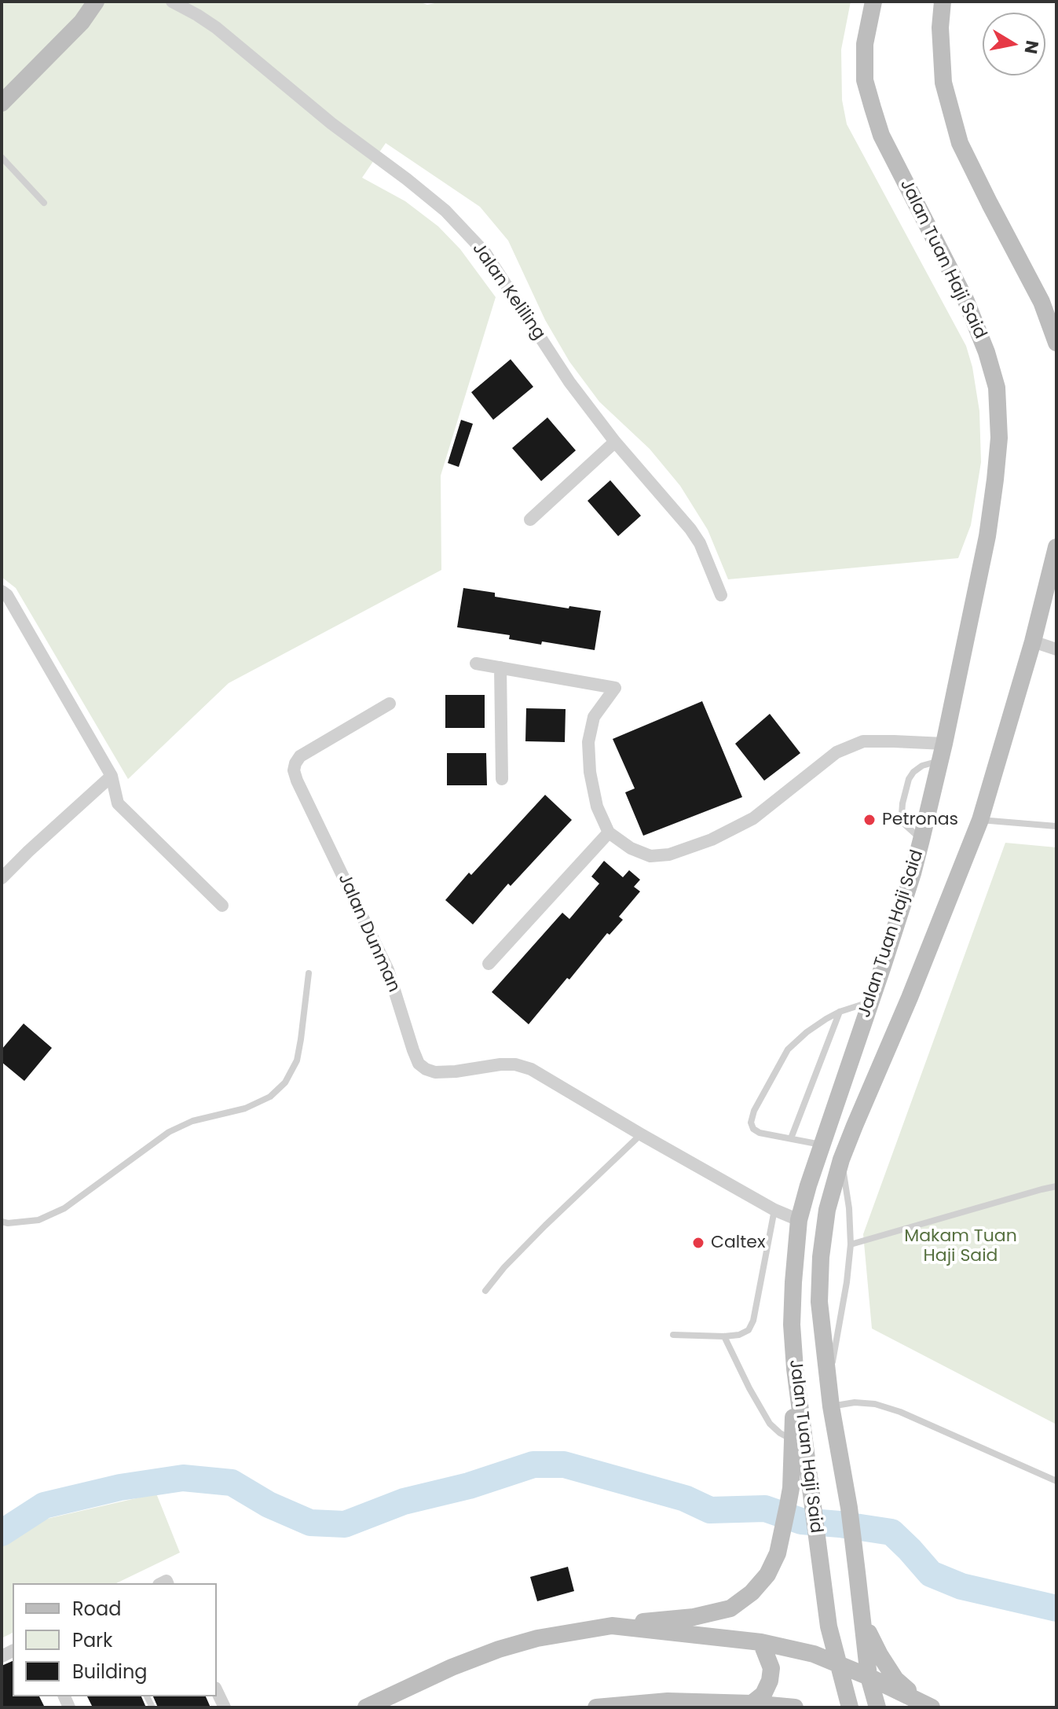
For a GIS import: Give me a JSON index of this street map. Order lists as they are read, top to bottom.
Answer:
{
  "streets": {
    "main road": ["Jalan Tuan Haji Said"],
    "street": ["Jalan Keliling", "Jalan Dunman"]
  },
  "crossings": [
    ["Jalan Tuan Haji Said", "Jalan Dunman"]
  ],
  "parks": ["Makam Tuan Haji Said"],
  "places": ["Petronas", "Caltex"],
  "legend": ["Road", "Park", "Building"],
  "north": "right"
}
